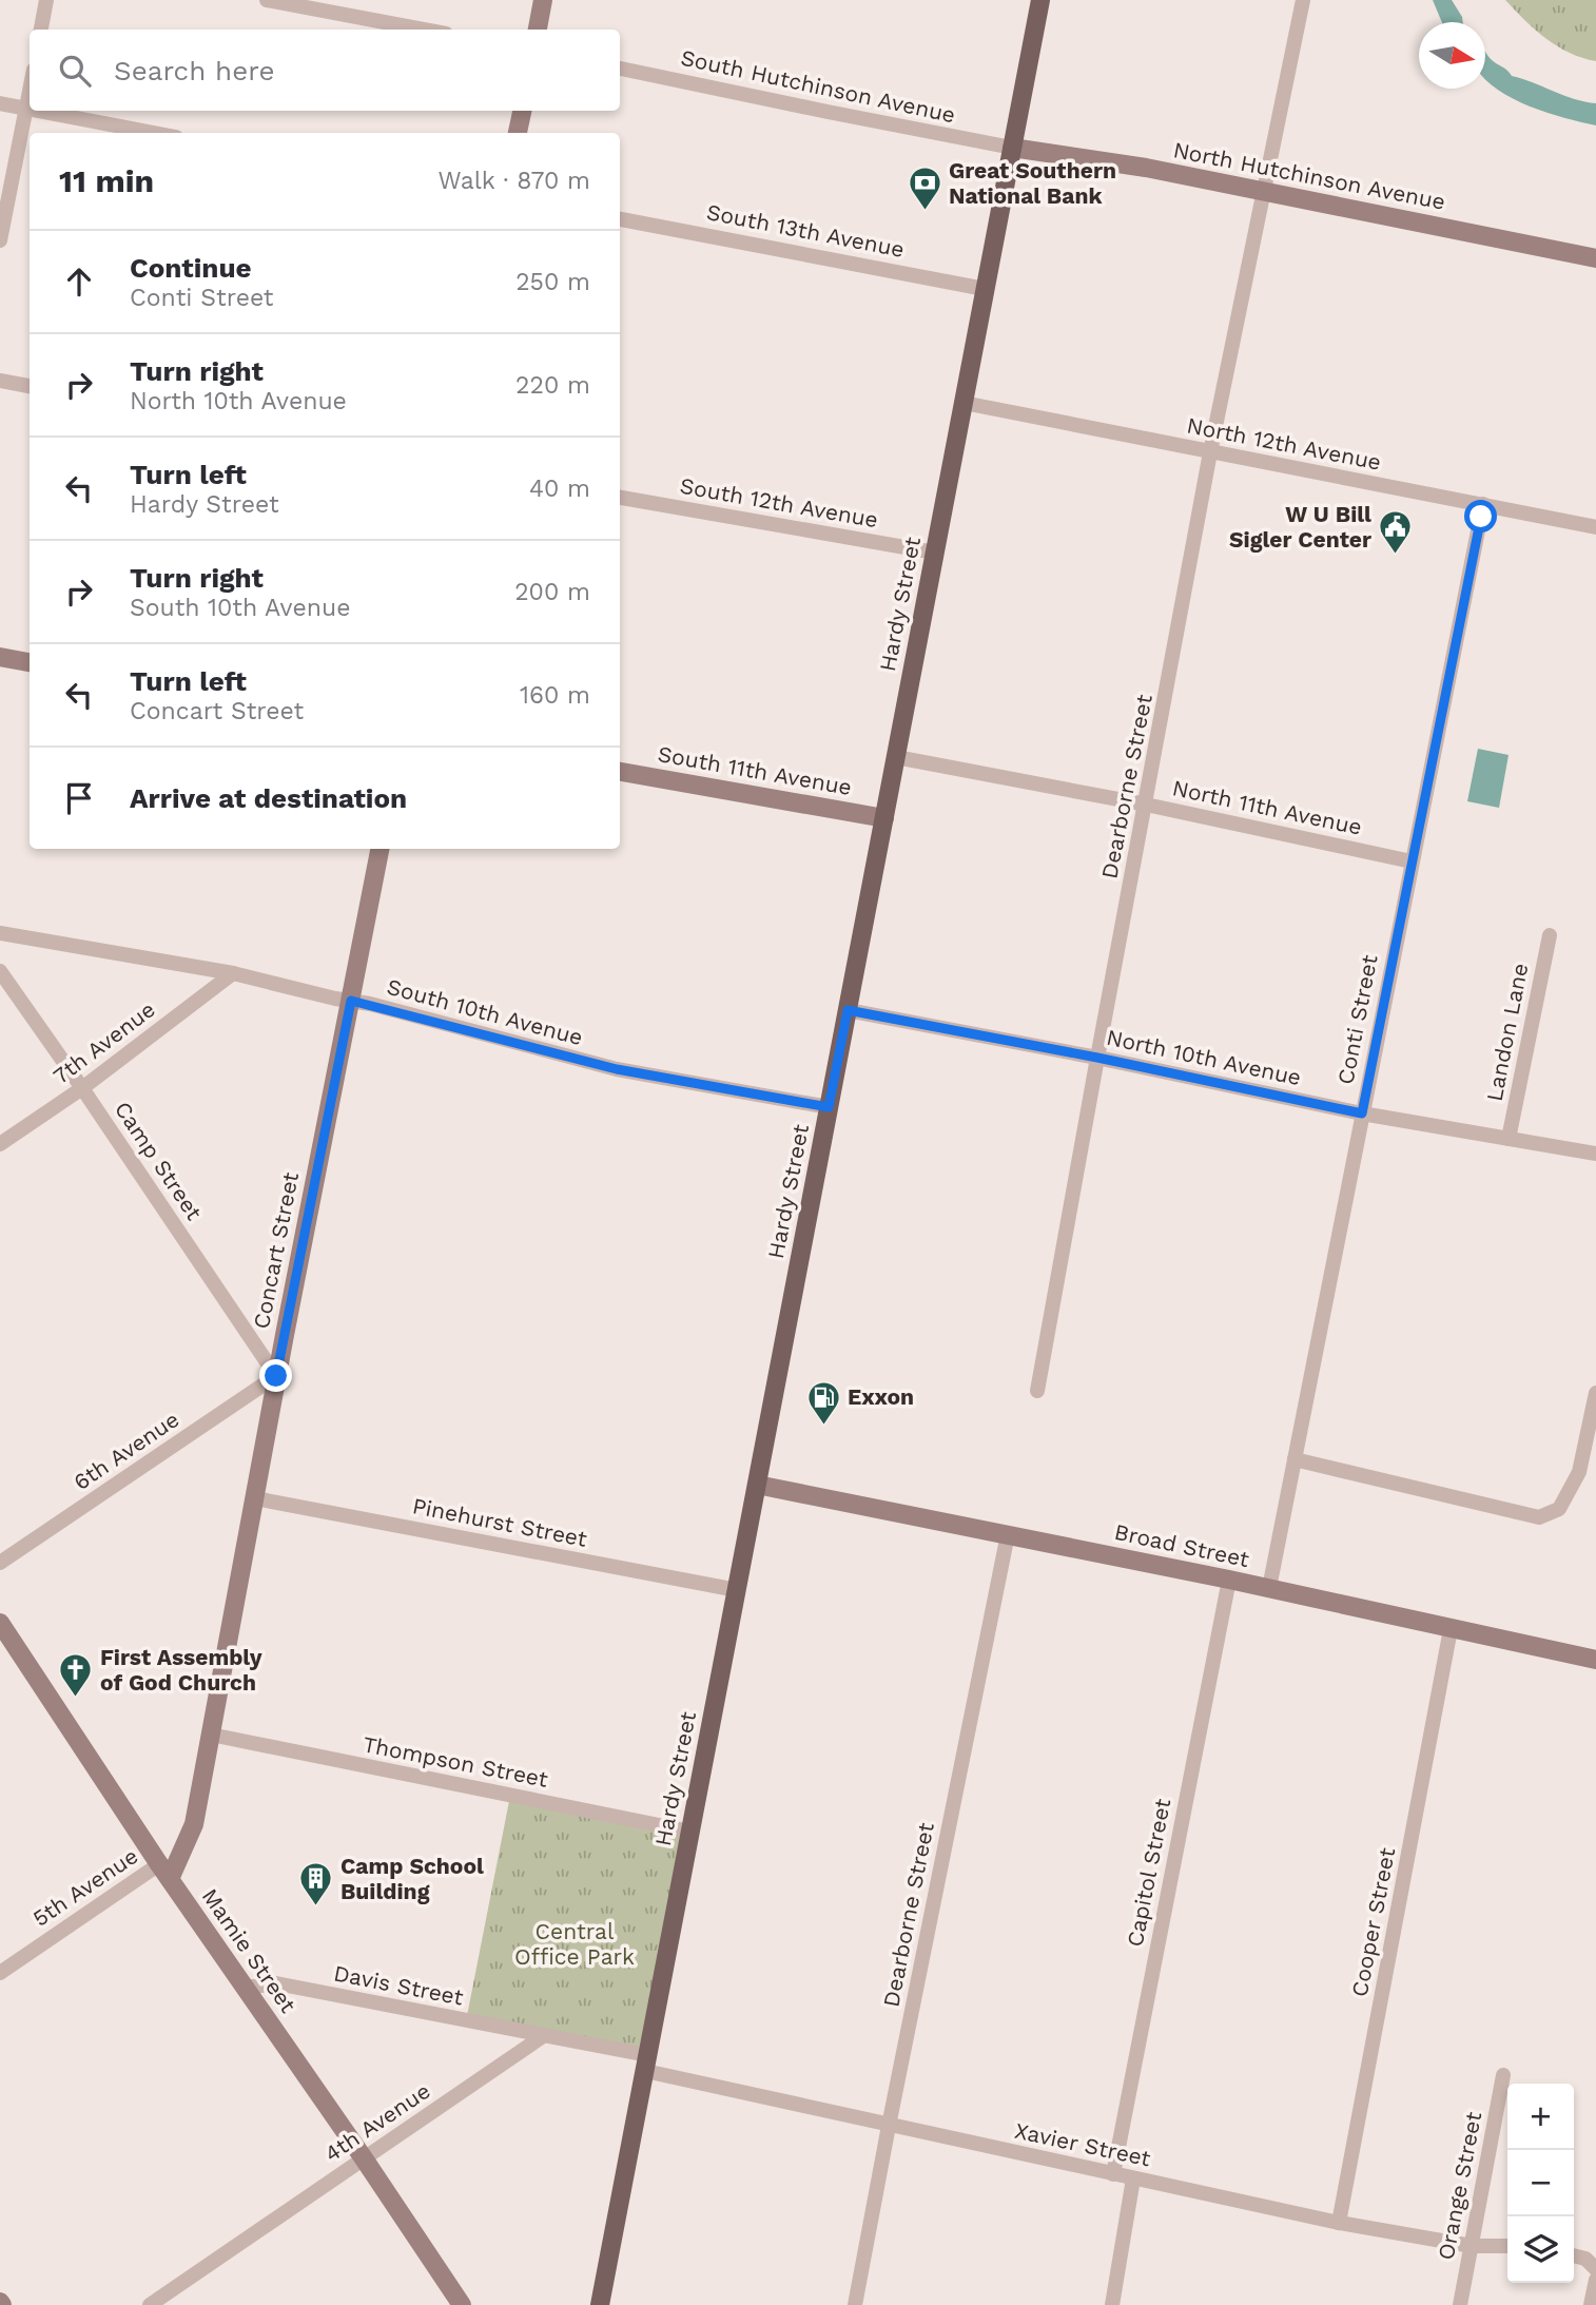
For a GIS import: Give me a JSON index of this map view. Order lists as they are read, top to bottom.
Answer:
{
  "streets": {
    "main road": ["Hardy Street"],
    "street": [
      "South Hutchinson Avenue",
      "North Hutchinson Avenue",
      "South 13th Avenue",
      "North 12th Avenue",
      "South 12th Avenue",
      "South 11th Avenue",
      "Dearborne Street",
      "North 11th Avenue",
      "South 10th Avenue",
      "Conti Street",
      "Landon Lane",
      "7th Avenue",
      "North 10th Avenue",
      "Camp Street",
      "Concart Street",
      "6th Avenue",
      "Pinehurst Street",
      "Broad Street",
      "Thompson Street",
      "Capitol Street",
      "5th Avenue",
      "Cooper Street",
      "Mamie Street",
      "Davis Street",
      "4th Avenue",
      "Xavier Street",
      "Orange Street"
    ]
  },
  "crossings": [
    ["South Hutchinson Avenue", "North Hutchinson Avenue"],
    ["South Hutchinson Avenue", "Hardy Street"],
    ["North Hutchinson Avenue", "Hardy Street"],
    ["North Hutchinson Avenue", "Dearborne Street"],
    ["South 13th Avenue", "Hardy Street"],
    ["North 12th Avenue", "Hardy Street"],
    ["North 12th Avenue", "Dearborne Street"],
    ["North 12th Avenue", "Conti Street"],
    ["South 12th Avenue", "Hardy Street"],
    ["Hardy Street", "South 11th Avenue"],
    ["Hardy Street", "North 11th Avenue"],
    ["Hardy Street", "South 10th Avenue"],
    ["Hardy Street", "North 10th Avenue"],
    ["Hardy Street", "Pinehurst Street"],
    ["Hardy Street", "Broad Street"],
    ["Hardy Street", "Thompson Street"],
    ["Hardy Street", "Xavier Street"],
    ["Dearborne Street", "North 11th Avenue"],
    ["Dearborne Street", "North 10th Avenue"],
    ["Dearborne Street", "Broad Street"],
    ["Dearborne Street", "Xavier Street"],
    ["North 11th Avenue", "Conti Street"],
    ["South 10th Avenue", "7th Avenue"],
    ["South 10th Avenue", "Concart Street"],
    ["Conti Street", "North 10th Avenue"],
    ["Conti Street", "Broad Street"],
    ["Landon Lane", "North 10th Avenue"],
    ["7th Avenue", "Camp Street"],
    ["Camp Street", "Concart Street"],
    ["Camp Street", "6th Avenue"],
    ["Concart Street", "6th Avenue"],
    ["Concart Street", "Pinehurst Street"],
    ["Concart Street", "Thompson Street"],
    ["Concart Street", "5th Avenue"],
    ["Concart Street", "Mamie Street"],
    ["Broad Street", "Capitol Street"],
    ["Broad Street", "Cooper Street"],
    ["Capitol Street", "Xavier Street"],
    ["5th Avenue", "Mamie Street"],
    ["Cooper Street", "Xavier Street"],
    ["Mamie Street", "Davis Street"],
    ["Mamie Street", "4th Avenue"],
    ["Davis Street", "4th Avenue"],
    ["Xavier Street", "Orange Street"]
  ],
  "parks": ["Central Office Park"],
  "places": {
    "bank": ["Great Southern National Bank"],
    "public building": ["W U Bill Sigler Center"],
    "fuel station": ["Exxon"],
    "church": ["First Assembly of God Church"],
    "building": ["Camp School Building"]
  },
  "north": "right",
  "page": {
    "search": "Search here",
    "heading": ["11 min", "Walk · 870 m"],
    "list": [
      ["Continue", "Conti Street", "250 m"],
      ["Turn right", "North 10th Avenue", "220 m"],
      ["Turn left", "Hardy Street", "40 m"],
      ["Turn right", "South 10th Avenue", "200 m"],
      ["Turn left", "Concart Street", "160 m"],
      "Arrive at destination"
    ],
    "map_buttons": ["+", "−"]
  }
}
